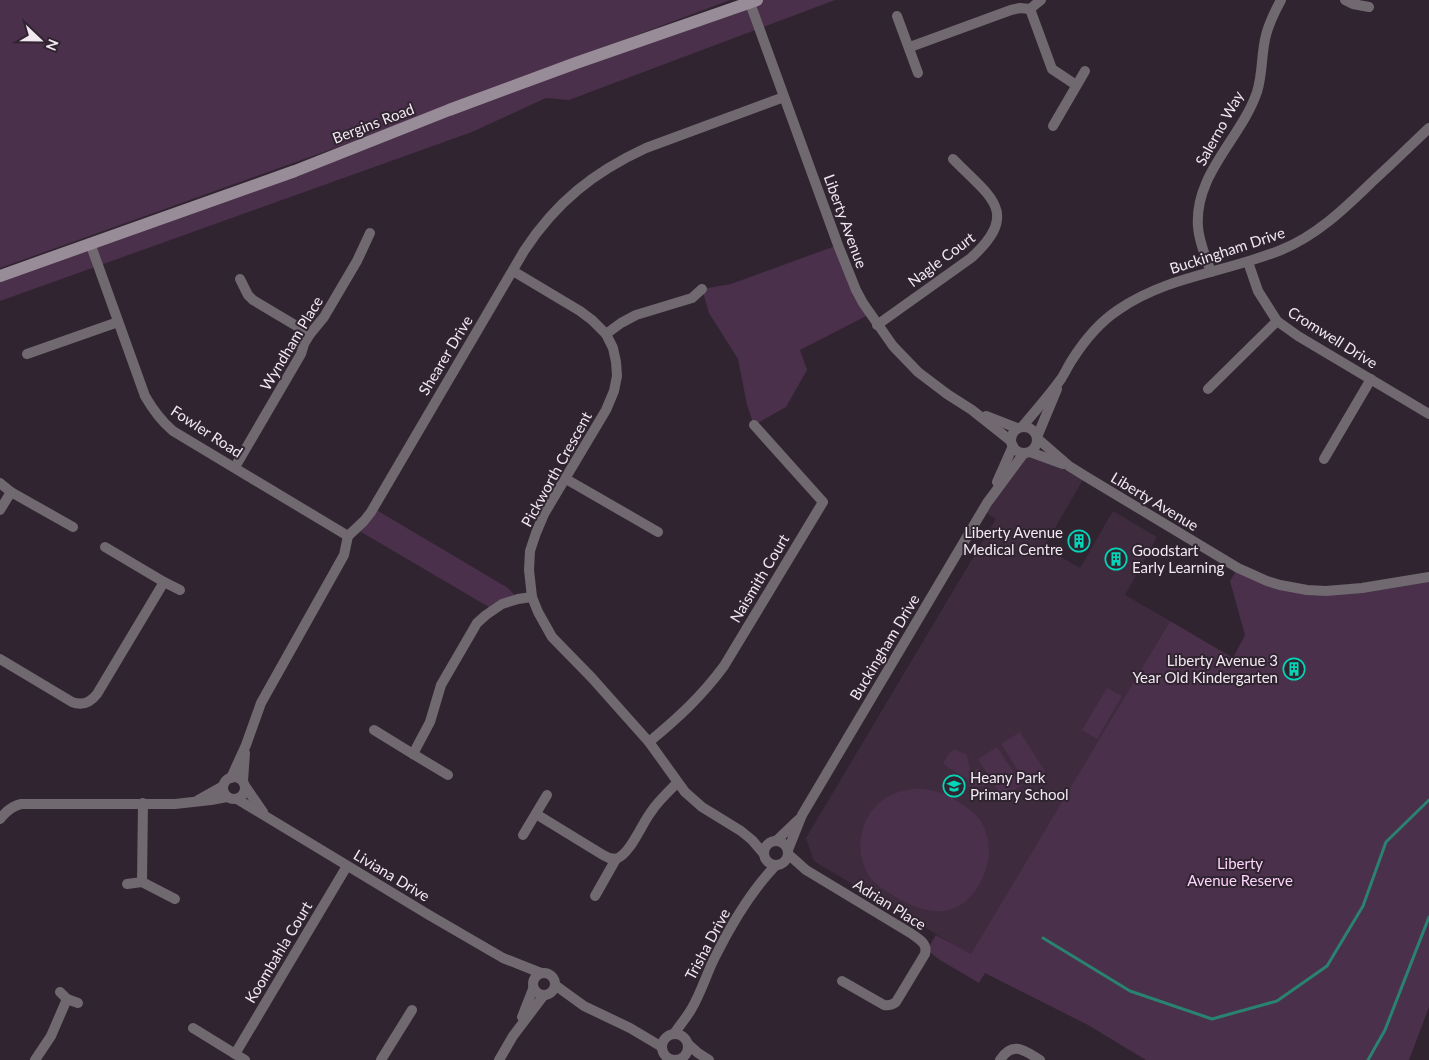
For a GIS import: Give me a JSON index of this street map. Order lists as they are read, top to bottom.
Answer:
{
  "streets": {
    "main road": ["Bergins Road"],
    "street": [
      "Salerno Way",
      "Liberty Avenue",
      "Buckingham Drive",
      "Nagle Court",
      "Cromwell Drive",
      "Wyndham Place",
      "Shearer Drive",
      "Fowler Road",
      "Pickworth Crescent",
      "Naismith Court",
      "Liviana Drive",
      "Adrian Place",
      "Trisha Drive",
      "Koombahla Court"
    ]
  },
  "crossings": [
    ["Bergins Road", "Liberty Avenue"],
    ["Bergins Road", "Fowler Road"],
    ["Salerno Way", "Buckingham Drive"],
    ["Liberty Avenue", "Buckingham Drive"],
    ["Liberty Avenue", "Nagle Court"],
    ["Liberty Avenue", "Shearer Drive"],
    ["Buckingham Drive", "Cromwell Drive"],
    ["Buckingham Drive", "Pickworth Crescent"],
    ["Buckingham Drive", "Adrian Place"],
    ["Buckingham Drive", "Trisha Drive"],
    ["Wyndham Place", "Fowler Road"],
    ["Shearer Drive", "Fowler Road"],
    ["Shearer Drive", "Pickworth Crescent"],
    ["Shearer Drive", "Liviana Drive"],
    ["Pickworth Crescent", "Naismith Court"],
    ["Pickworth Crescent", "Adrian Place"],
    ["Pickworth Crescent", "Trisha Drive"],
    ["Liviana Drive", "Koombahla Court"],
    ["Adrian Place", "Trisha Drive"]
  ],
  "parks": ["Liberty Avenue Reserve"],
  "places": {
    "building": ["Liberty Avenue Medical Centre", "Goodstart Early Learning", "Liberty Avenue 3 Year Old Kindergarten"],
    "school or university": ["Heany Park Primary School"]
  },
  "north": "right"
}
